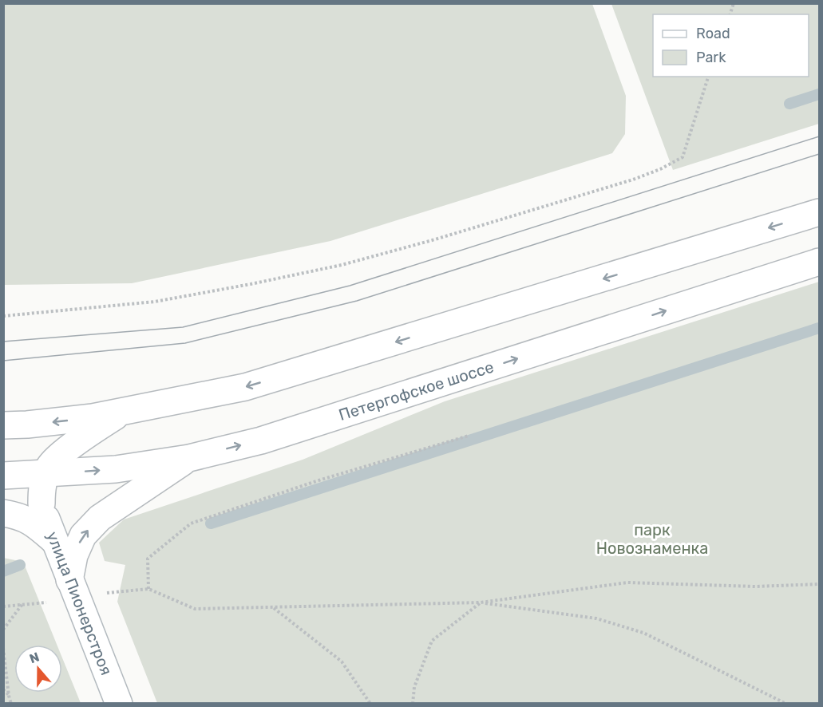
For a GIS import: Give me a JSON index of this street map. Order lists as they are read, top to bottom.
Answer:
{
  "streets": {
    "main road": ["Петергофское шоссе", "улица Пионерстроя"]
  },
  "crossings": [
    ["Петергофское шоссе", "улица Пионерстроя"]
  ],
  "parks": ["парк Новознаменка"],
  "legend": ["Road", "Park"],
  "north": "top"
}
